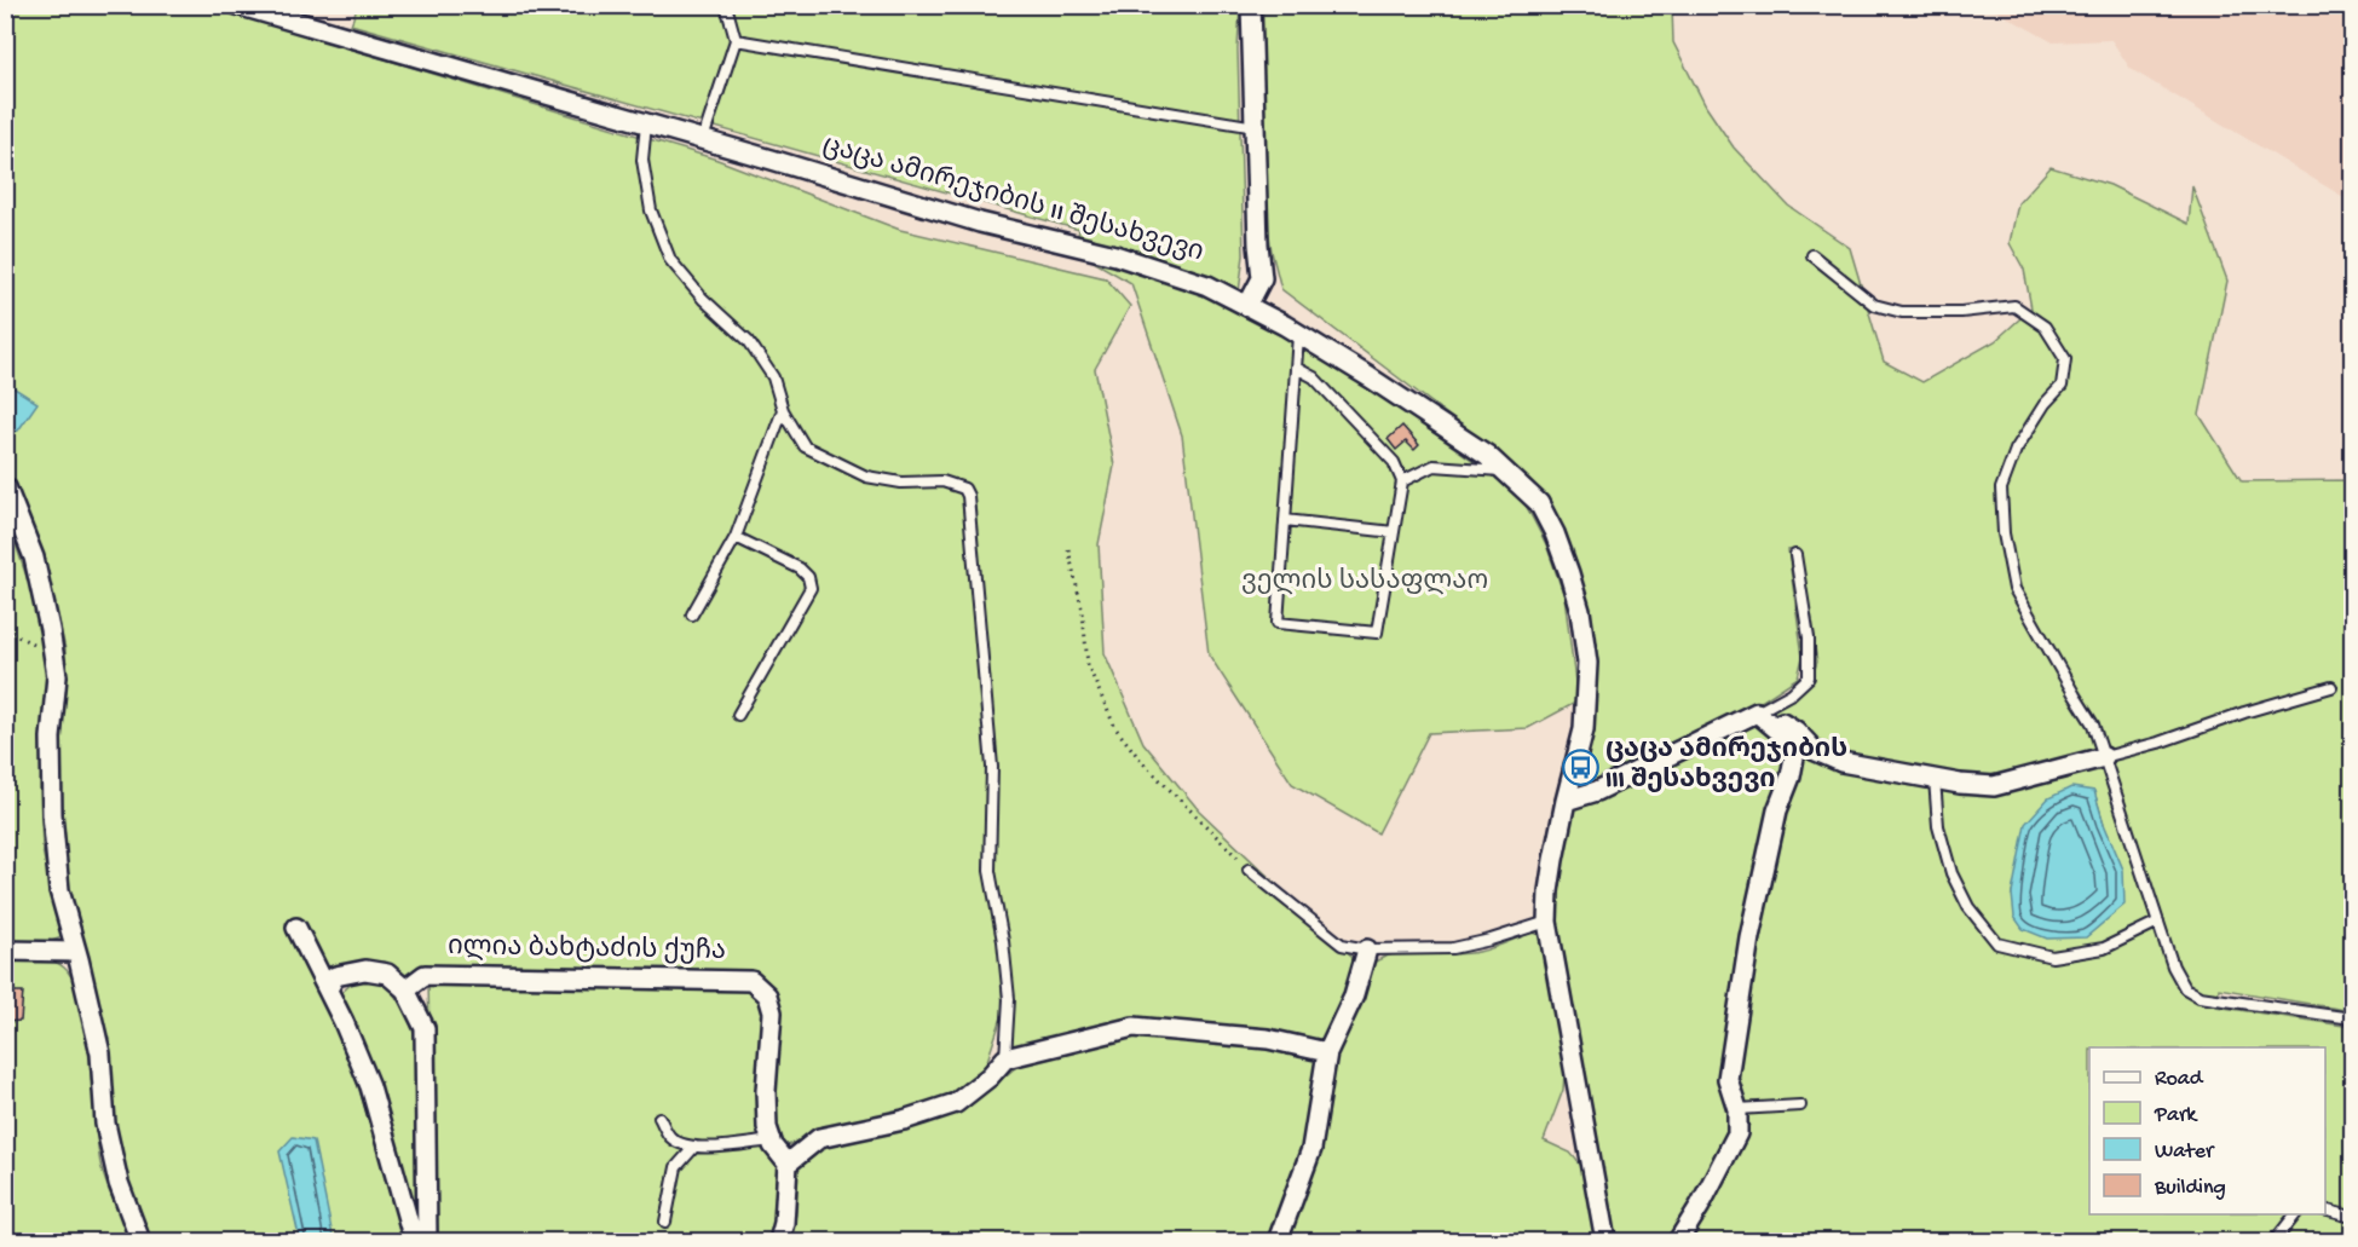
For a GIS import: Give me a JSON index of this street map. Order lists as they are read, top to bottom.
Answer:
{
  "streets": {
    "street": ["ცაცა ამირეჯიბის II შესახვევი", "ილია ბახტაძის ქუჩა"]
  },
  "parks": ["ველის სასაფლაო"],
  "places": {
    "bus stop": ["ცაცა ამირეჯიბის III შესახვევი"]
  },
  "legend": [
    "Road",
    "Park",
    "Water",
    "Building"
  ]
}
